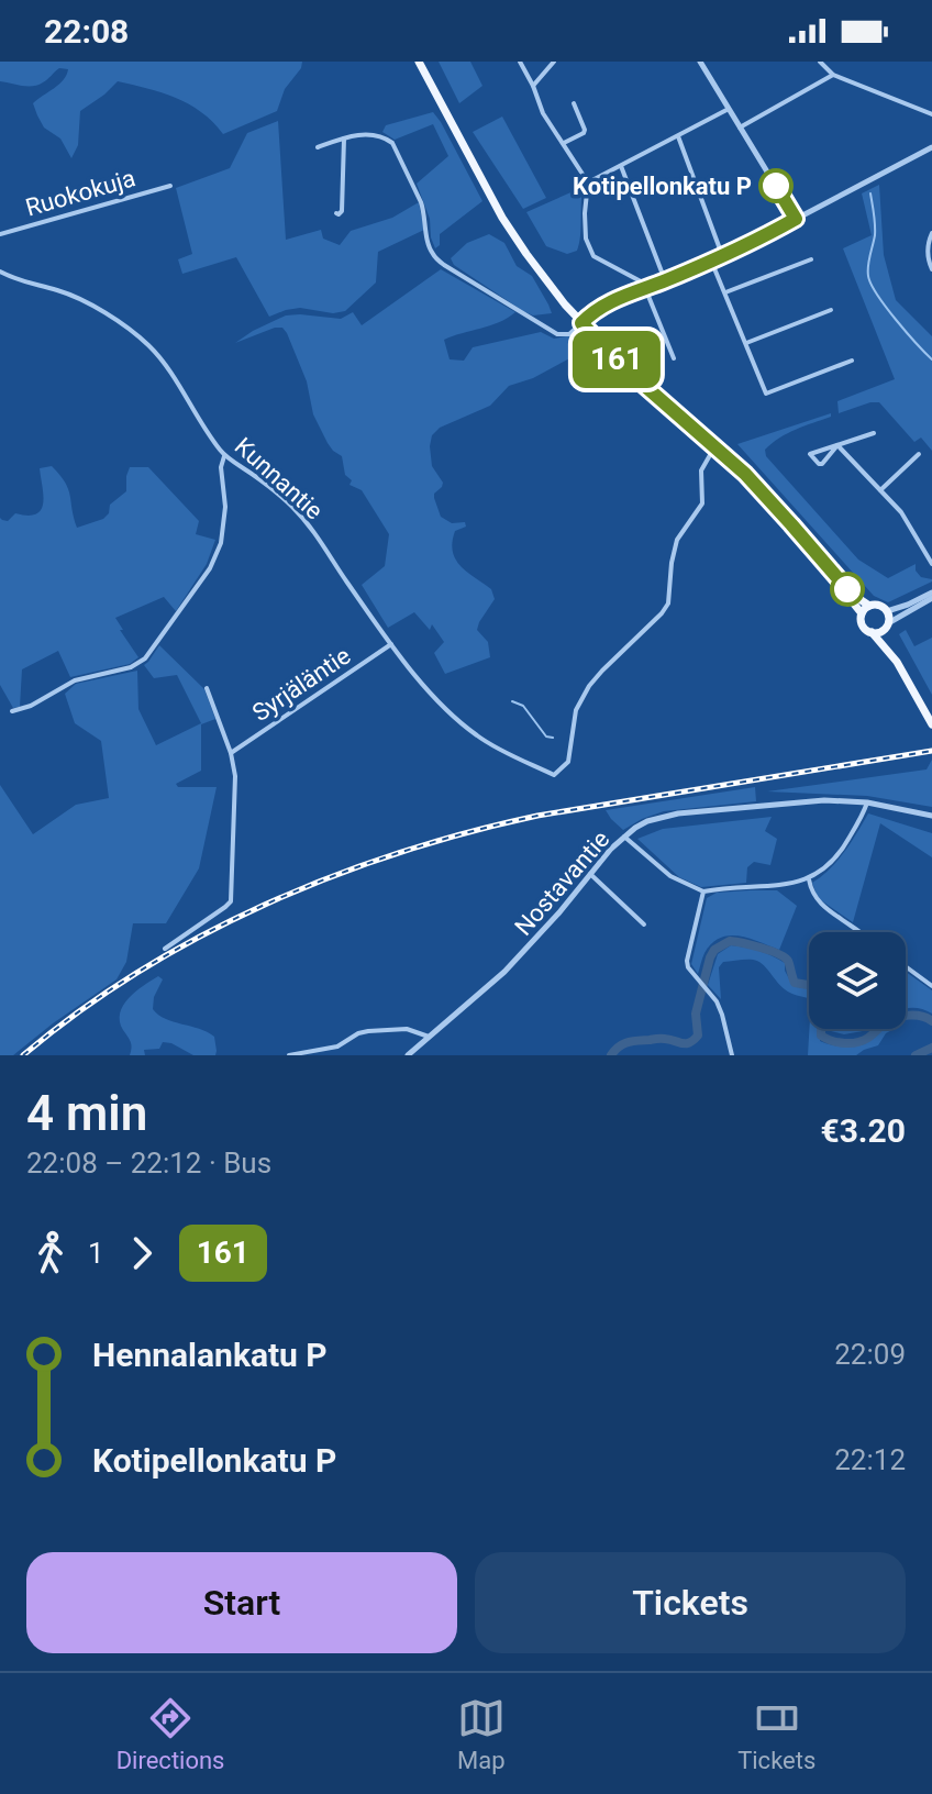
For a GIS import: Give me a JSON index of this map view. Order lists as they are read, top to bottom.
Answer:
{
  "streets": {
    "street": [
      "Ruokokuja",
      "Kunnantie",
      "Syrjäläntie",
      "Nostavantie"
    ]
  },
  "crossings": [
    ["Kunnantie", "Syrjäläntie"]
  ],
  "places": ["Kotipellonkatu P"],
  "lines": ["bus line 161"],
  "page": {
    "status": "22:08",
    "on_map": "161",
    "heading": ["4 min", "22:08 – 22:12 · Bus", "€3.20"],
    "legs": ["1", "161"],
    "list": [
      {
        "name": "Hennalankatu P",
        "value": "22:09"
      },
      {
        "name": "Kotipellonkatu P",
        "value": "22:12"
      }
    ],
    "buttons": ["Start", "Tickets"],
    "tabs": ["Directions", "Map", "Tickets"]
  }
}
